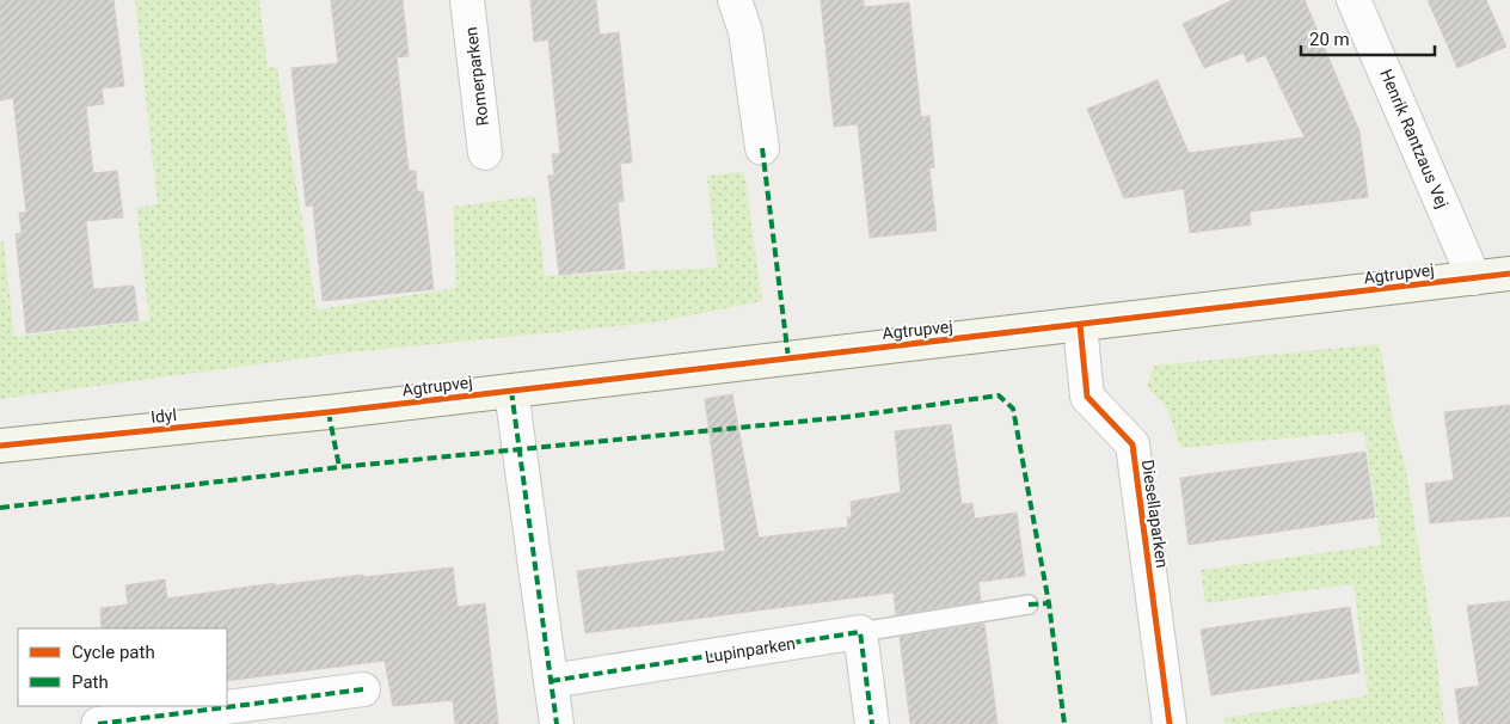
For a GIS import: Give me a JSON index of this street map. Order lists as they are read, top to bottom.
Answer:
{
  "streets": {
    "street": [
      "Romerparken",
      "Henrik Rantzaus Vej",
      "Agtrupvej",
      "Idyl",
      "Diesellaparken",
      "Lupinparken"
    ]
  },
  "crossings": [
    ["Henrik Rantzaus Vej", "Agtrupvej"],
    ["Agtrupvej", "Idyl"],
    ["Agtrupvej", "Diesellaparken"]
  ],
  "legend": ["Cycle path", "Path"],
  "scale_bar": "20 m"
}
